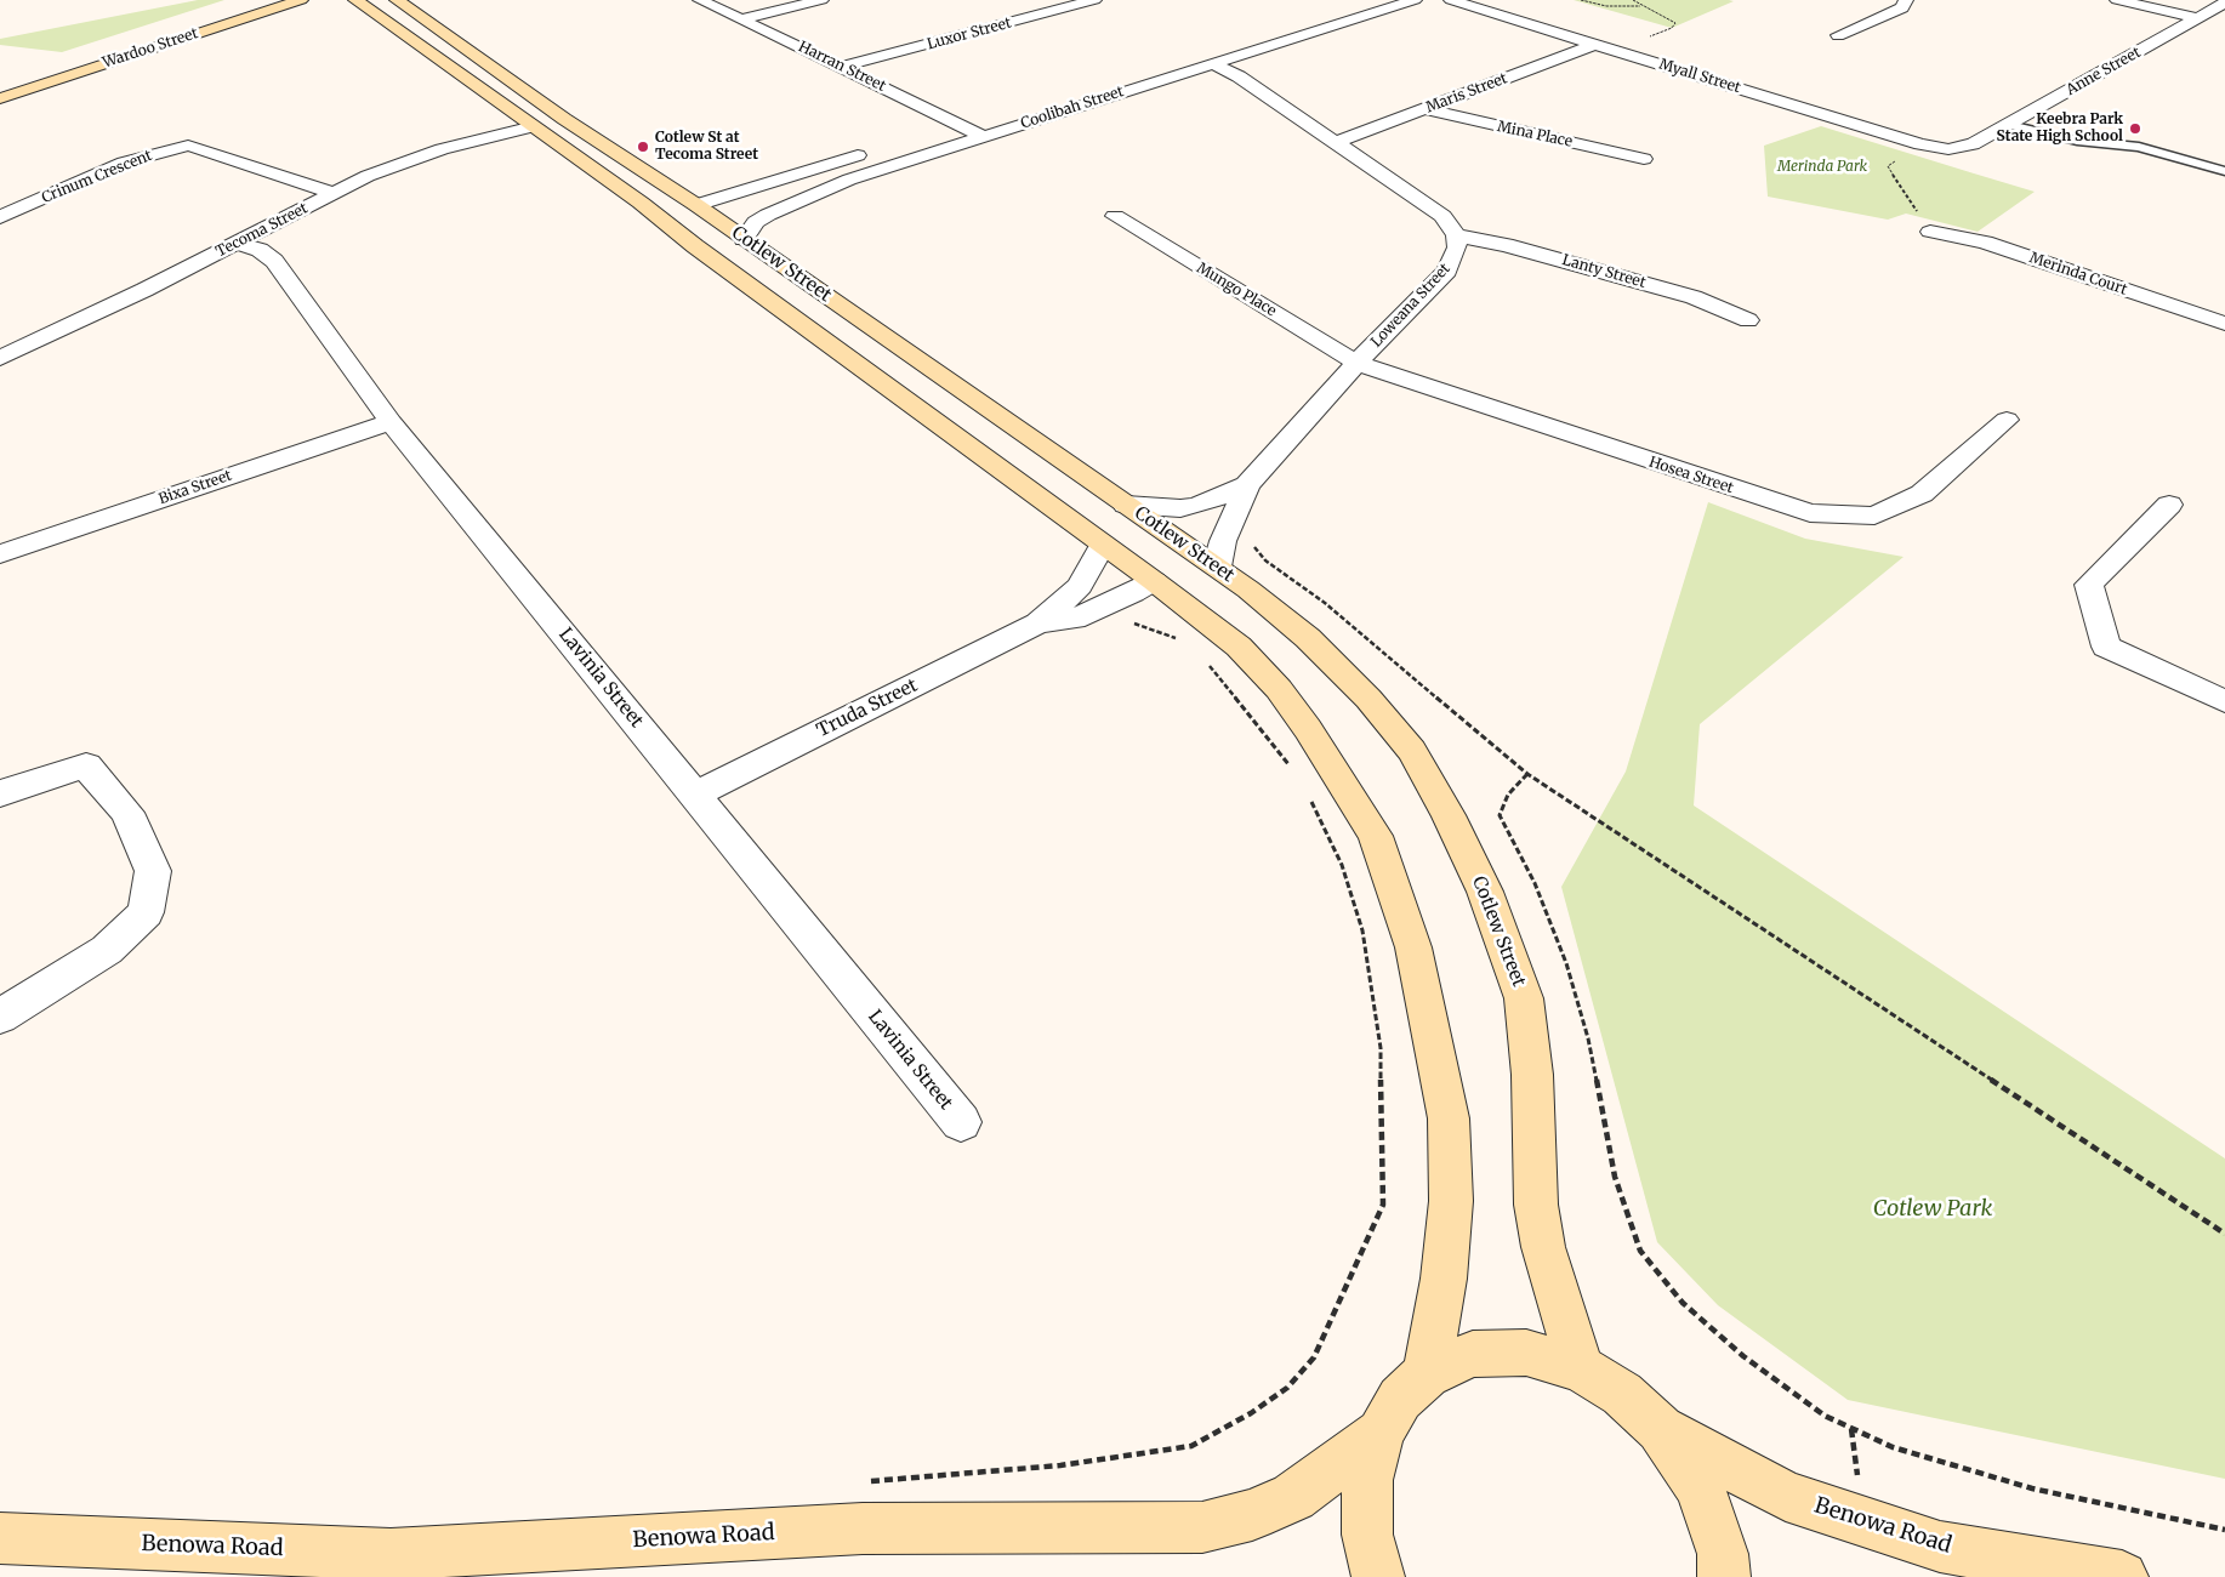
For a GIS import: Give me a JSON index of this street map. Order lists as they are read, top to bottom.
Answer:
{
  "streets": {
    "main road": ["Wardoo Street", "Cotlew Street", "Benowa Road"],
    "street": [
      "Luxor Street",
      "Harran Street",
      "Anne Street",
      "Myall Street",
      "Maris Street",
      "Coolibah Street",
      "Mina Place",
      "Crinum Crescent",
      "Tecoma Street",
      "Lanty Street",
      "Merinda Court",
      "Mungo Place",
      "Loweana Street",
      "Hosea Street",
      "Bixa Street",
      "Lavinia Street",
      "Truda Street"
    ]
  },
  "crossings": [
    ["Luxor Street", "Harran Street"],
    ["Harran Street", "Coolibah Street"],
    ["Anne Street", "Myall Street"],
    ["Myall Street", "Maris Street"],
    ["Maris Street", "Mina Place"],
    ["Coolibah Street", "Cotlew Street"],
    ["Crinum Crescent", "Tecoma Street"],
    ["Tecoma Street", "Cotlew Street"],
    ["Tecoma Street", "Lavinia Street"],
    ["Cotlew Street", "Loweana Street"],
    ["Cotlew Street", "Truda Street"],
    ["Lanty Street", "Loweana Street"],
    ["Mungo Place", "Loweana Street"],
    ["Mungo Place", "Hosea Street"],
    ["Loweana Street", "Hosea Street"],
    ["Bixa Street", "Lavinia Street"],
    ["Lavinia Street", "Truda Street"]
  ],
  "parks": ["Merinda Park", "Cotlew Park"],
  "places": ["Keebra Park State High School", "Cotlew St at Tecoma Street"]
}
